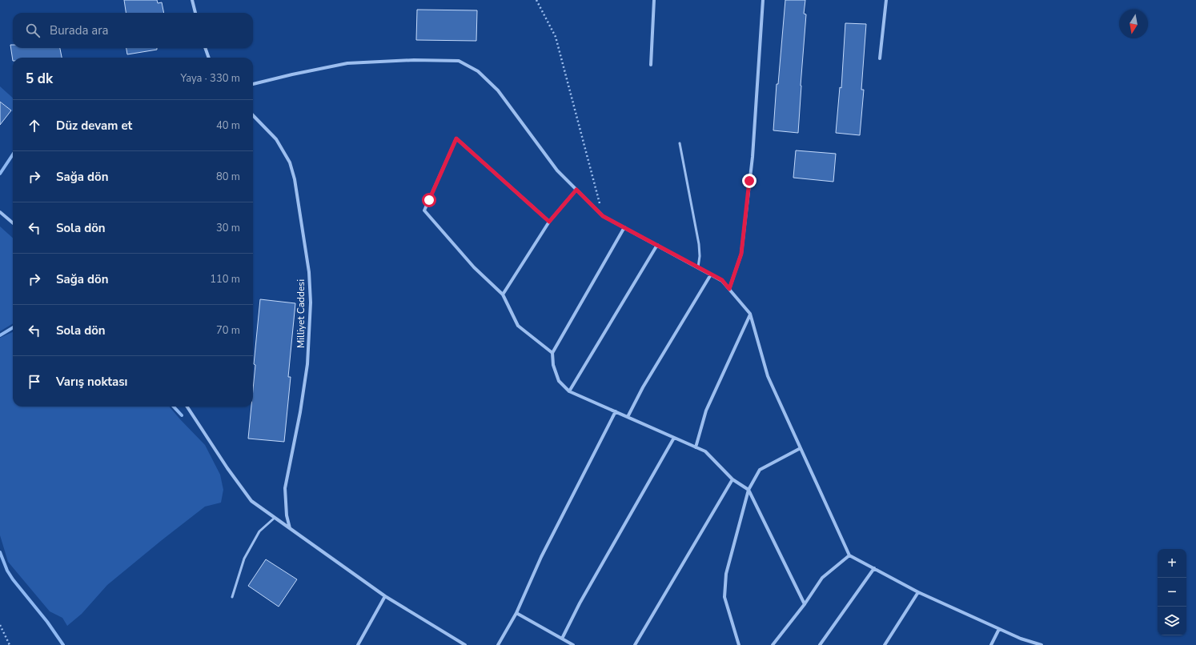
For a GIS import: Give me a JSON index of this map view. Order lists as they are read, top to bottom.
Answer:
{
  "streets": {
    "street": ["Milliyet Caddesi"]
  },
  "north": "bottom",
  "page": {
    "search": "Burada ara",
    "heading": ["5 dk", "Yaya · 330 m"],
    "list": [
      ["Düz devam et", "40 m"],
      ["Sağa dön", "80 m"],
      ["Sola dön", "30 m"],
      ["Sağa dön", "110 m"],
      ["Sola dön", "70 m"],
      "Varış noktası"
    ],
    "map_buttons": ["+", "−"]
  }
}
